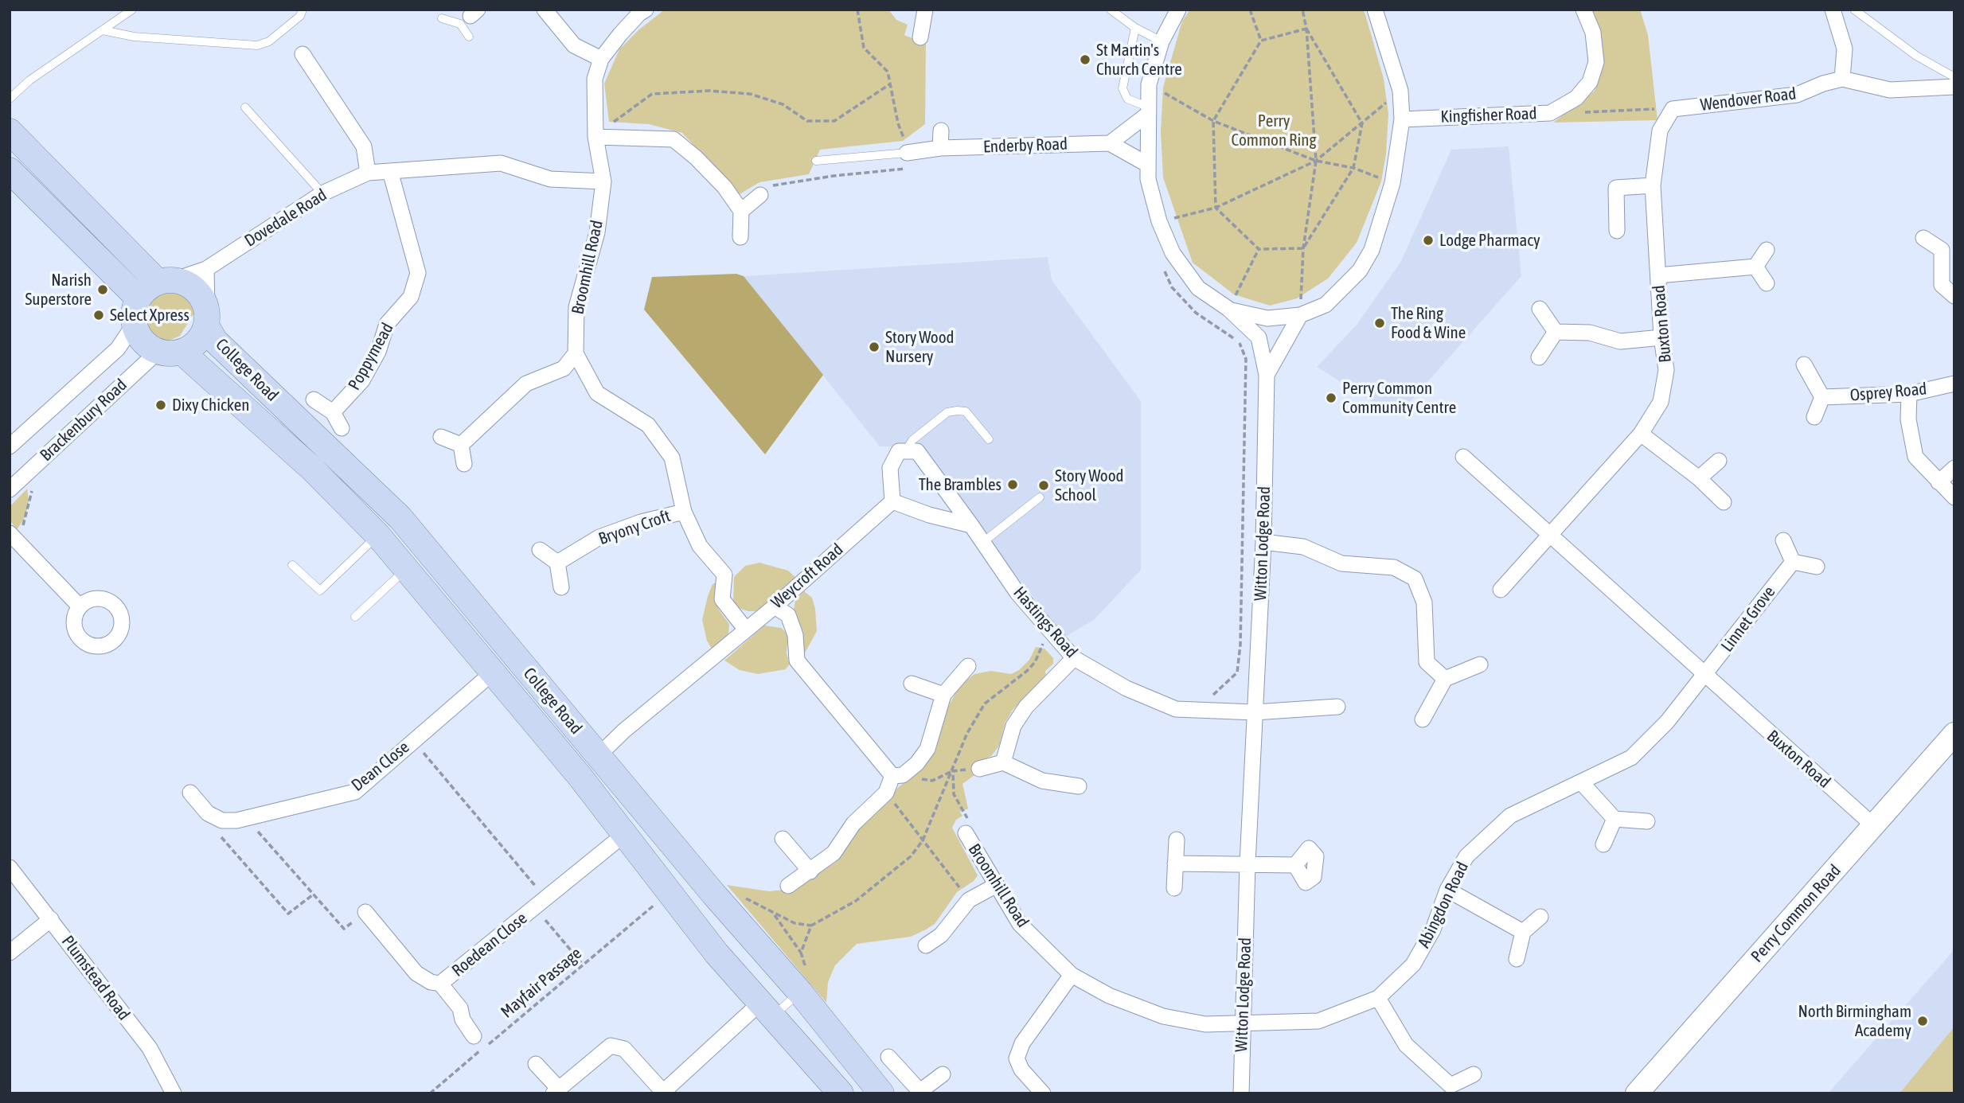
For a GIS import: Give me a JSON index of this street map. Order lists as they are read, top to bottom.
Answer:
{
  "streets": {
    "main road": ["College Road"],
    "street": [
      "Wendover Road",
      "Kingfisher Road",
      "Enderby Road",
      "Dovedale Road",
      "Broomhill Road",
      "Buxton Road",
      "Poppymead",
      "Osprey Road",
      "Brackenbury Road",
      "Bryony Croft",
      "Witton Lodge Road",
      "Weycroft Road",
      "Linnet Grove",
      "Hastings Road",
      "Dean Close",
      "Abingdon Road",
      "Perry Common Road",
      "Roedean Close",
      "Plumstead Road"
    ],
    "path": ["Mayfair Passage"]
  },
  "crossings": [
    ["Wendover Road", "Buxton Road"],
    ["Kingfisher Road", "Witton Lodge Road"],
    ["Dovedale Road", "College Road"],
    ["Dovedale Road", "Brackenbury Road"],
    ["Broomhill Road", "Bryony Croft"],
    ["Broomhill Road", "Witton Lodge Road"],
    ["Broomhill Road", "Weycroft Road"],
    ["Broomhill Road", "Abingdon Road"],
    ["Buxton Road", "Linnet Grove"],
    ["Buxton Road", "Abingdon Road"],
    ["Buxton Road", "Perry Common Road"],
    ["College Road", "Brackenbury Road"],
    ["College Road", "Weycroft Road"],
    ["College Road", "Dean Close"],
    ["College Road", "Roedean Close"],
    ["College Road", "Mayfair Passage"],
    ["Witton Lodge Road", "Hastings Road"],
    ["Witton Lodge Road", "Abingdon Road"],
    ["Linnet Grove", "Abingdon Road"]
  ],
  "parks": ["Perry Common Ring"],
  "places": [
    "St Martin's Church Centre",
    "Lodge Pharmacy",
    "Narish Superstore",
    "Select Xpress",
    "The Ring Food & Wine",
    "Story Wood Nursery",
    "Perry Common Community Centre",
    "Dixy Chicken",
    "The Brambles",
    "Story Wood School",
    "North Birmingham Academy"
  ]
}
